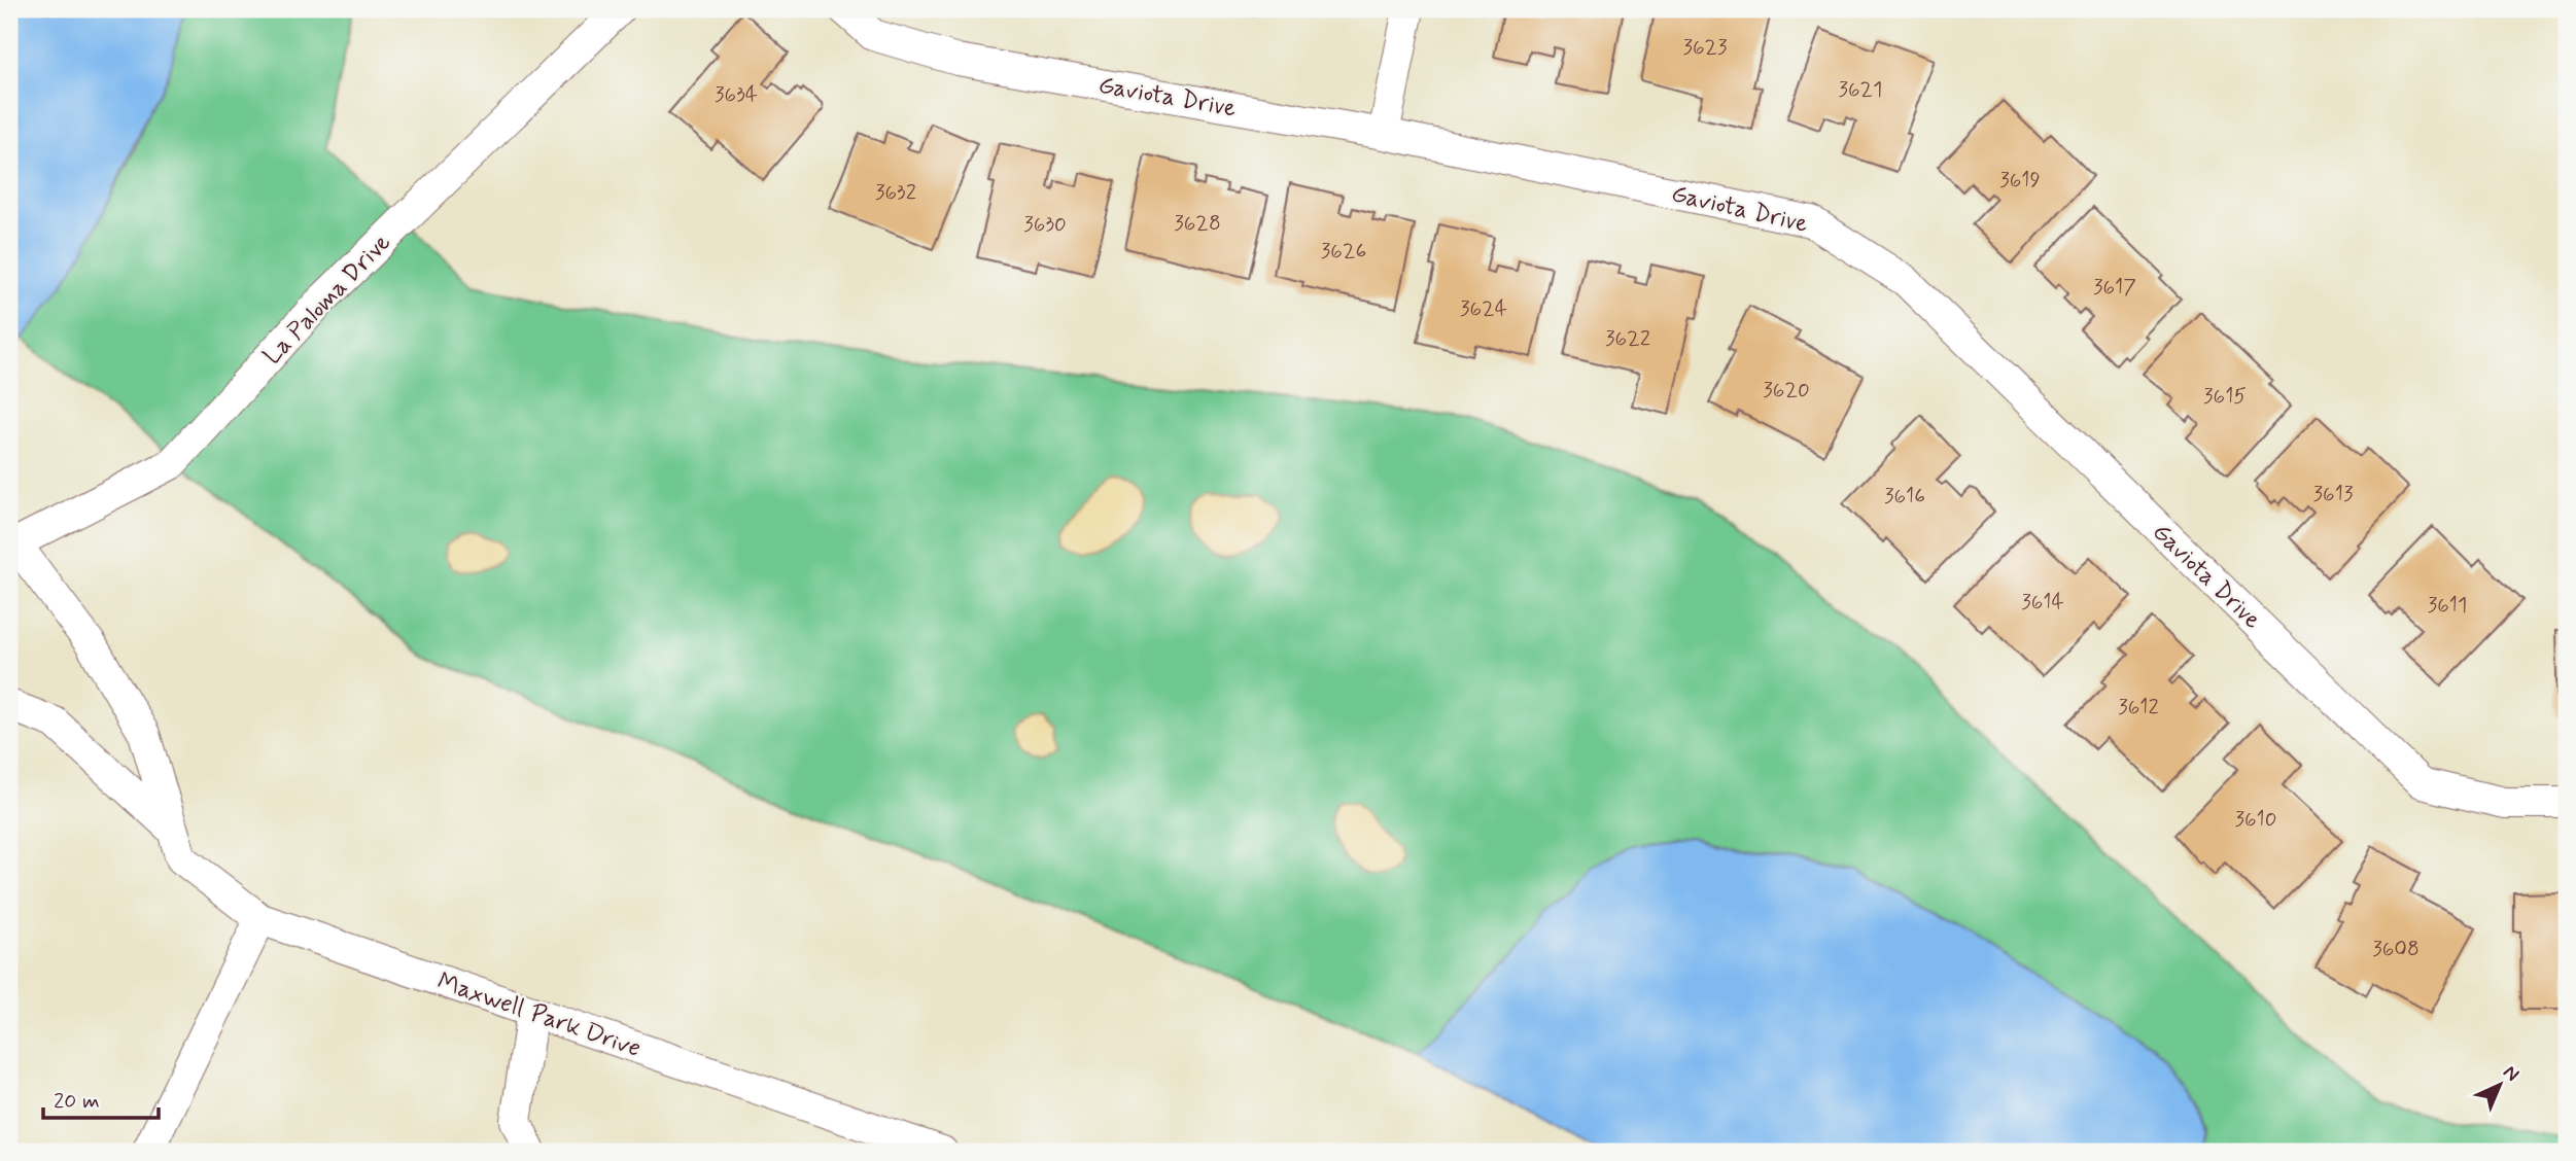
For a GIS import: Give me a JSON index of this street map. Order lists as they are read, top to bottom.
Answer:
{
  "streets": {
    "street": ["Gaviota Drive", "La Paloma Drive", "Maxwell Park Drive"]
  },
  "crossings": [
    ["La Paloma Drive", "Maxwell Park Drive"]
  ],
  "house_numbers": [
    "3623",
    "3621",
    "3634",
    "3619",
    "3632",
    "3628",
    "3630",
    "3626",
    "3617",
    "3624",
    "3622",
    "3620",
    "3615",
    "3613",
    "3616",
    "3614",
    "3611",
    "3612",
    "3610",
    "3608"
  ],
  "scale_bar": "20 m",
  "north": "top right"
}
